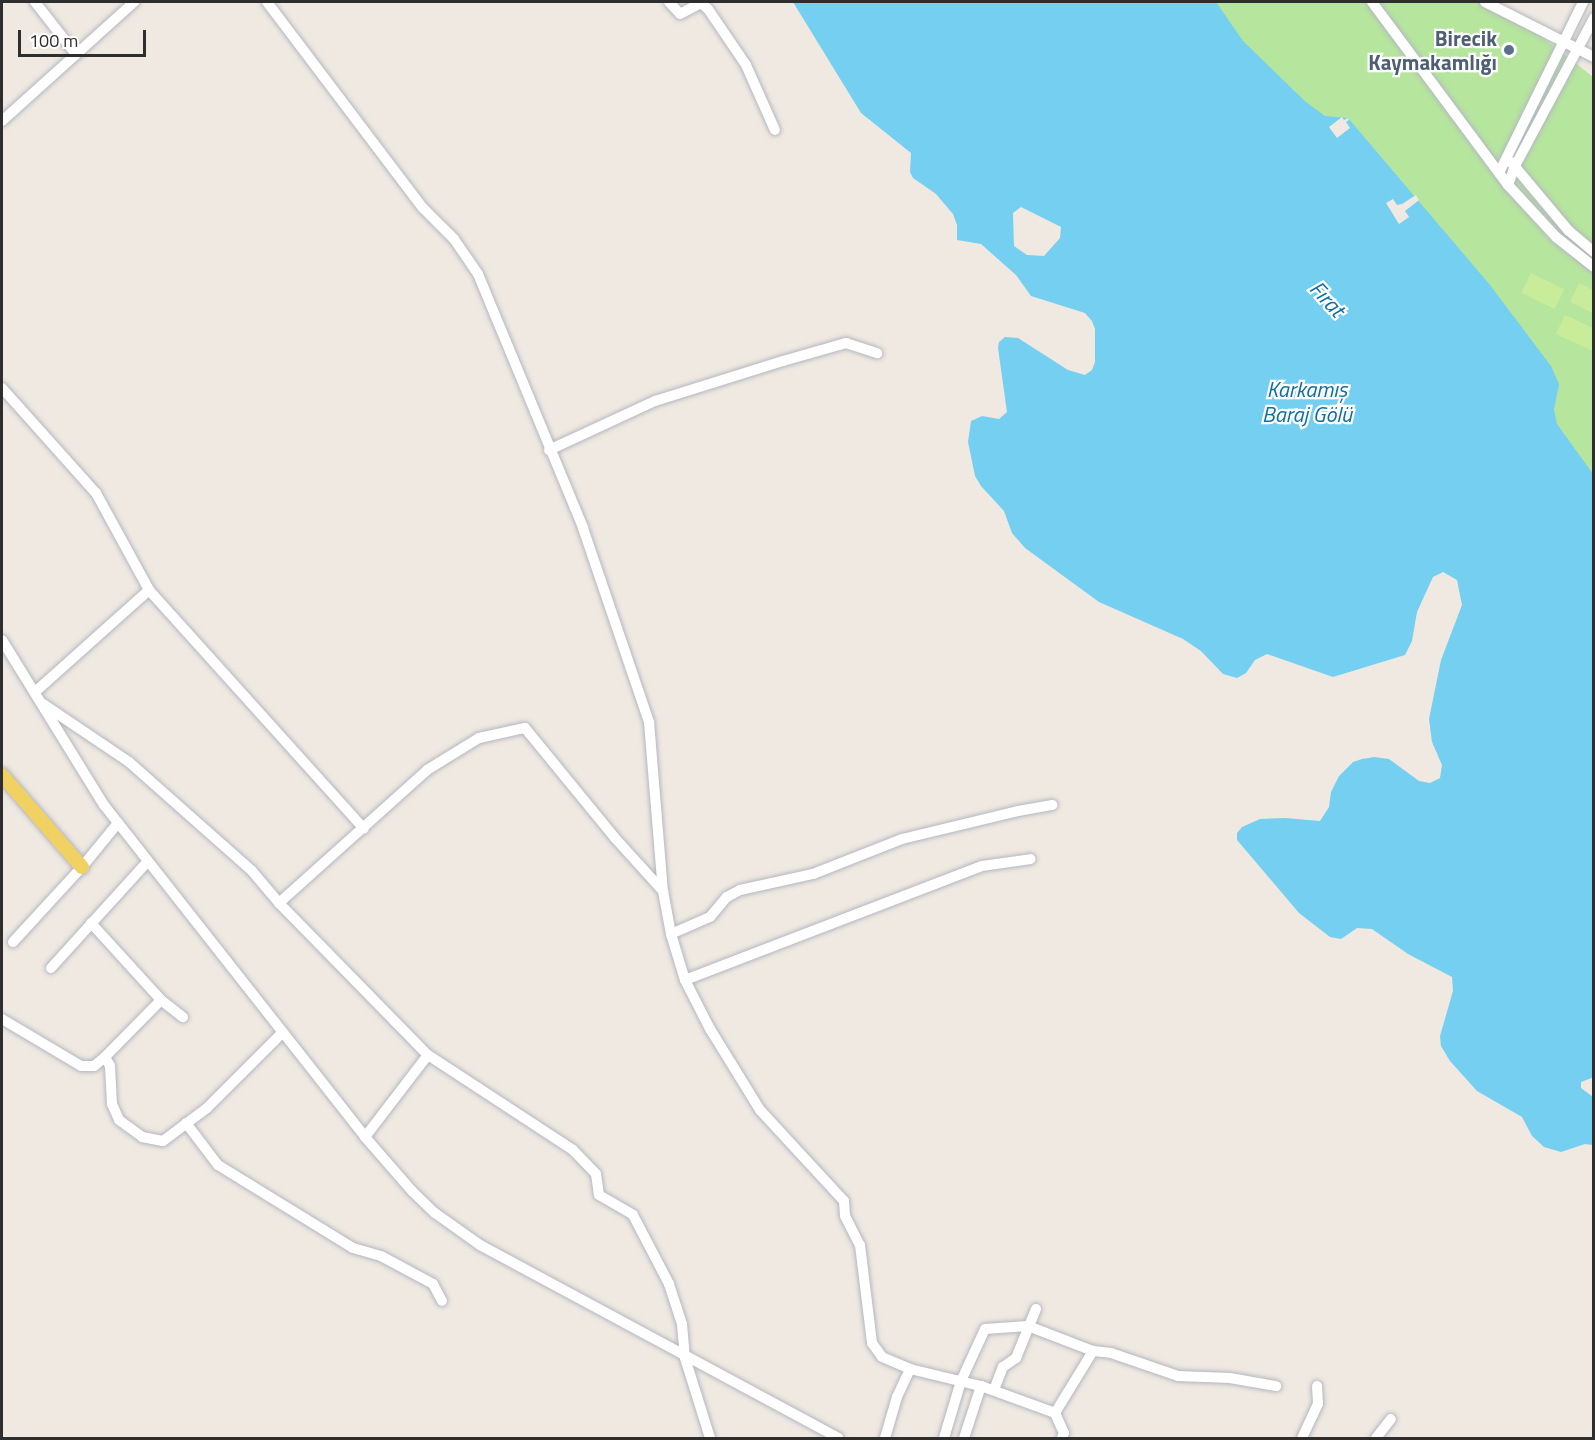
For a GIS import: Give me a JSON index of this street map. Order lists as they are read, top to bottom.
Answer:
{
  "water": ["Fırat", "Karkamış Baraj Gölü"],
  "places": ["Birecik Kaymakamlığı"],
  "scale_bar": "100 m"
}
